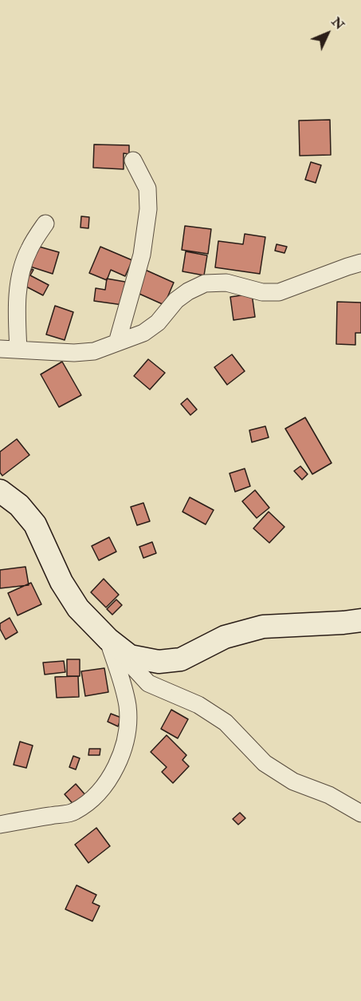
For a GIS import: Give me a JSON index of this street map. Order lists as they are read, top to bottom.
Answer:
{
  "north": "top right"
}
